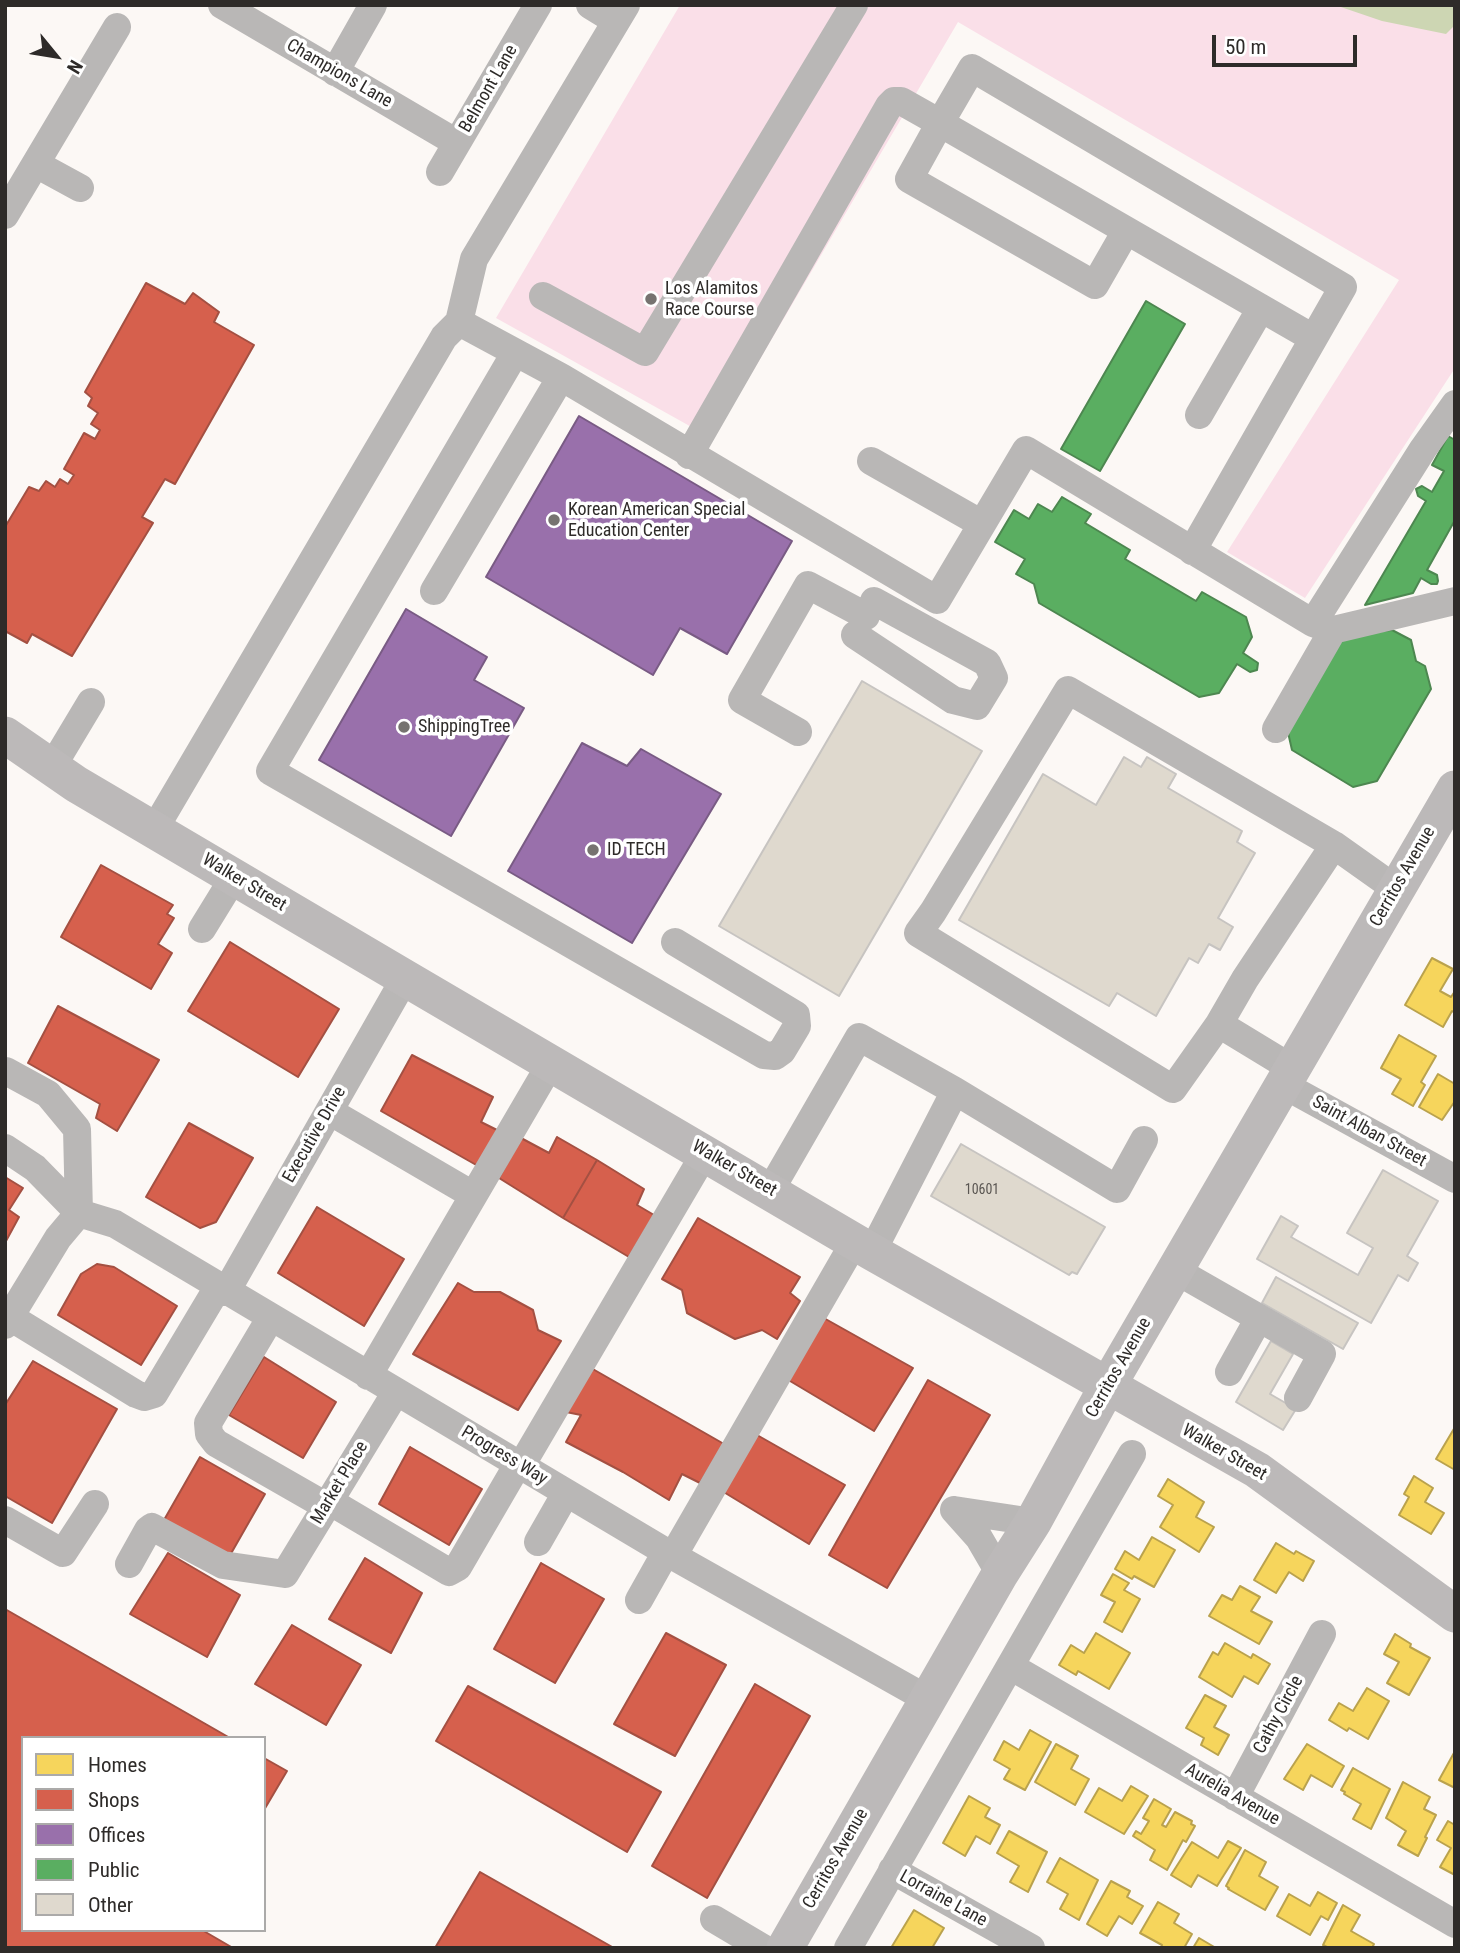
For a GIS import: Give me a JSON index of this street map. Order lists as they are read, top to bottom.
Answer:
{
  "streets": {
    "main road": ["Cerritos Avenue", "Walker Street"],
    "street": [
      "Champions Lane",
      "Belmont Lane",
      "Saint Alban Street",
      "Executive Drive",
      "Progress Way",
      "Market Place",
      "Cathy Circle",
      "Aurelia Avenue",
      "Lorraine Lane"
    ]
  },
  "crossings": [
    ["Champions Lane", "Belmont Lane"],
    ["Cerritos Avenue", "Walker Street"],
    ["Cerritos Avenue", "Saint Alban Street"],
    ["Cerritos Avenue", "Progress Way"],
    ["Walker Street", "Executive Drive"],
    ["Executive Drive", "Progress Way"],
    ["Progress Way", "Market Place"],
    ["Cathy Circle", "Aurelia Avenue"]
  ],
  "places": [
    "Los Alamitos Race Course",
    "Korean American Special Education Center",
    "ShippingTree",
    "ID TECH"
  ],
  "house_numbers": ["10601"],
  "legend": [
    "Homes",
    "Shops",
    "Offices",
    "Public",
    "Other"
  ],
  "scale_bar": "50 m",
  "north": "bottom right"
}
